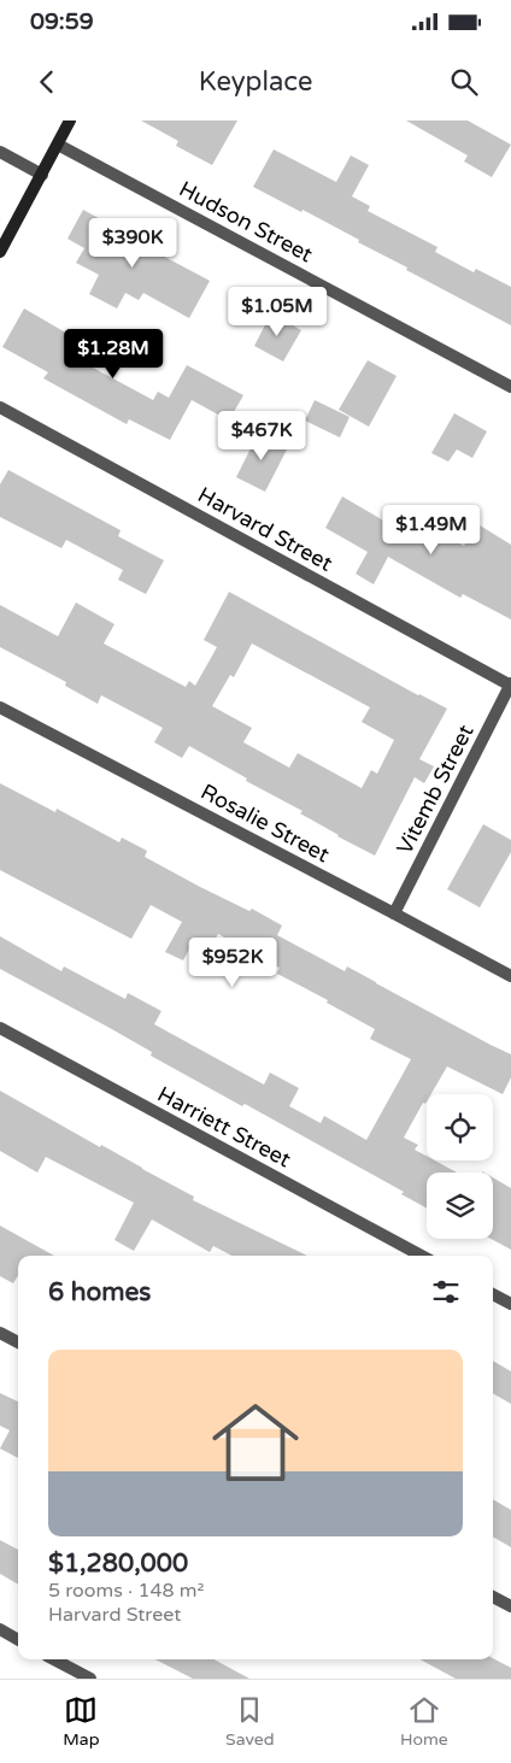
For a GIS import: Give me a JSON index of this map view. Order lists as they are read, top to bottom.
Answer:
{
  "streets": {
    "street": [
      "Hudson Street",
      "Harvard Street",
      "Vitemb Street",
      "Rosalie Street",
      "Harriett Street"
    ]
  },
  "crossings": [
    ["Harvard Street", "Vitemb Street"],
    ["Vitemb Street", "Rosalie Street"]
  ],
  "page": {
    "status": "09:59",
    "header": "Keyplace",
    "price": [
      "$390K",
      "$1.05M",
      "$1.28M",
      "$467K",
      "$1.49M",
      "$952K"
    ],
    "heading": "6 homes",
    "list": [
      {
        "name": "$1,280,000",
        "note": "5 rooms · 148 m² · Harvard Street"
      }
    ],
    "tabs": ["Map", "Saved", "Home"]
  }
}
